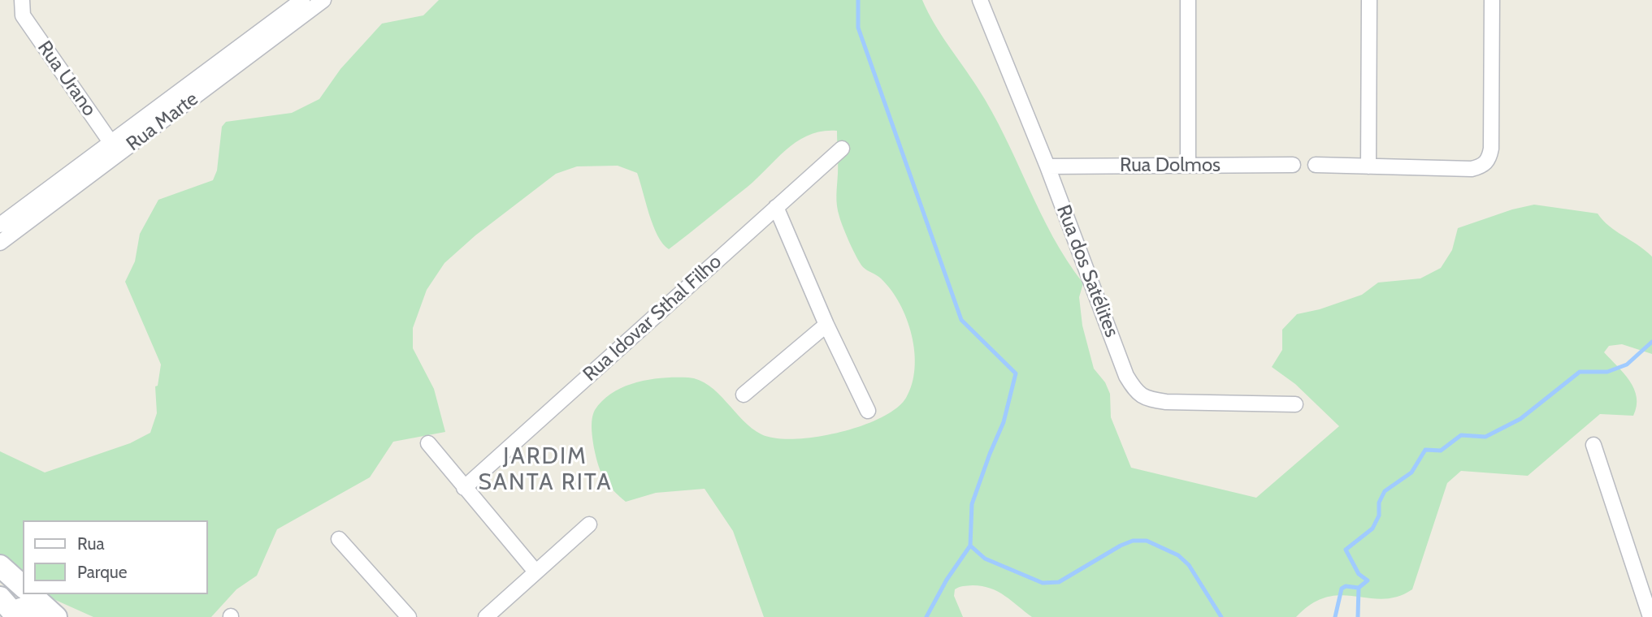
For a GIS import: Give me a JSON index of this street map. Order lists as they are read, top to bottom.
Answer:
{
  "streets": {
    "street": [
      "Rua Urano",
      "Rua Marte",
      "Rua Dolmos",
      "Rua dos Satélites",
      "Rua Idovar Sthal Filho"
    ]
  },
  "crossings": [
    ["Rua Urano", "Rua Marte"],
    ["Rua Dolmos", "Rua dos Satélites"]
  ],
  "districts": ["JARDIM SANTA RITA"],
  "legend": ["Rua", "Parque"]
}
